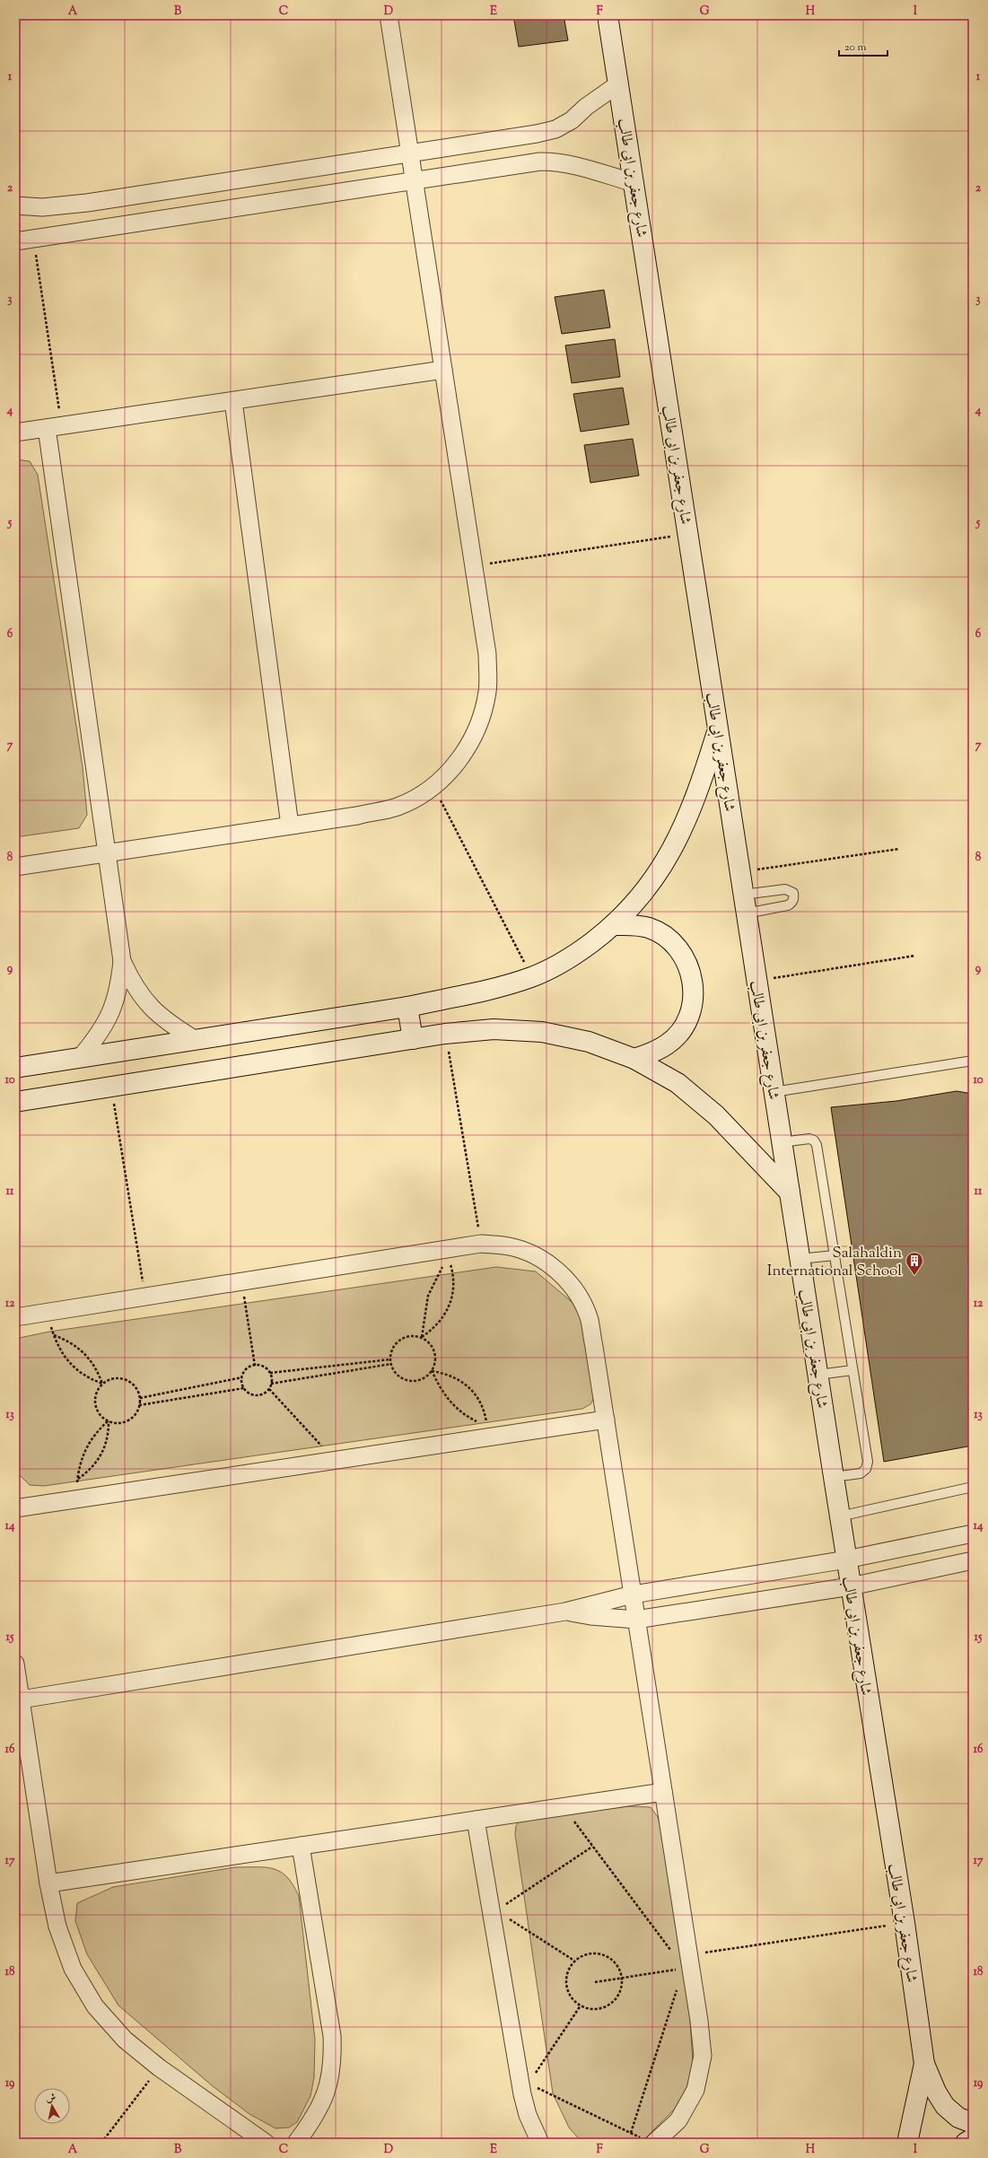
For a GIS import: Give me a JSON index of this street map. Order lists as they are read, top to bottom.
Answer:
{
  "streets": {
    "street": ["شارع جعفر بن ابى طالب"]
  },
  "places": {
    "building": ["Salahaldin International School"]
  },
  "scale_bar": "20 m",
  "north": "top",
  "grid": {
    "columns": [
      "A",
      "B",
      "C",
      "D",
      "E",
      "F",
      "G",
      "H",
      "I"
    ],
    "rows": [
      "1",
      "2",
      "3",
      "4",
      "5",
      "6",
      "7",
      "8",
      "9",
      "10",
      "11",
      "12",
      "13",
      "14",
      "15",
      "16",
      "17",
      "18",
      "19"
    ]
  }
}
